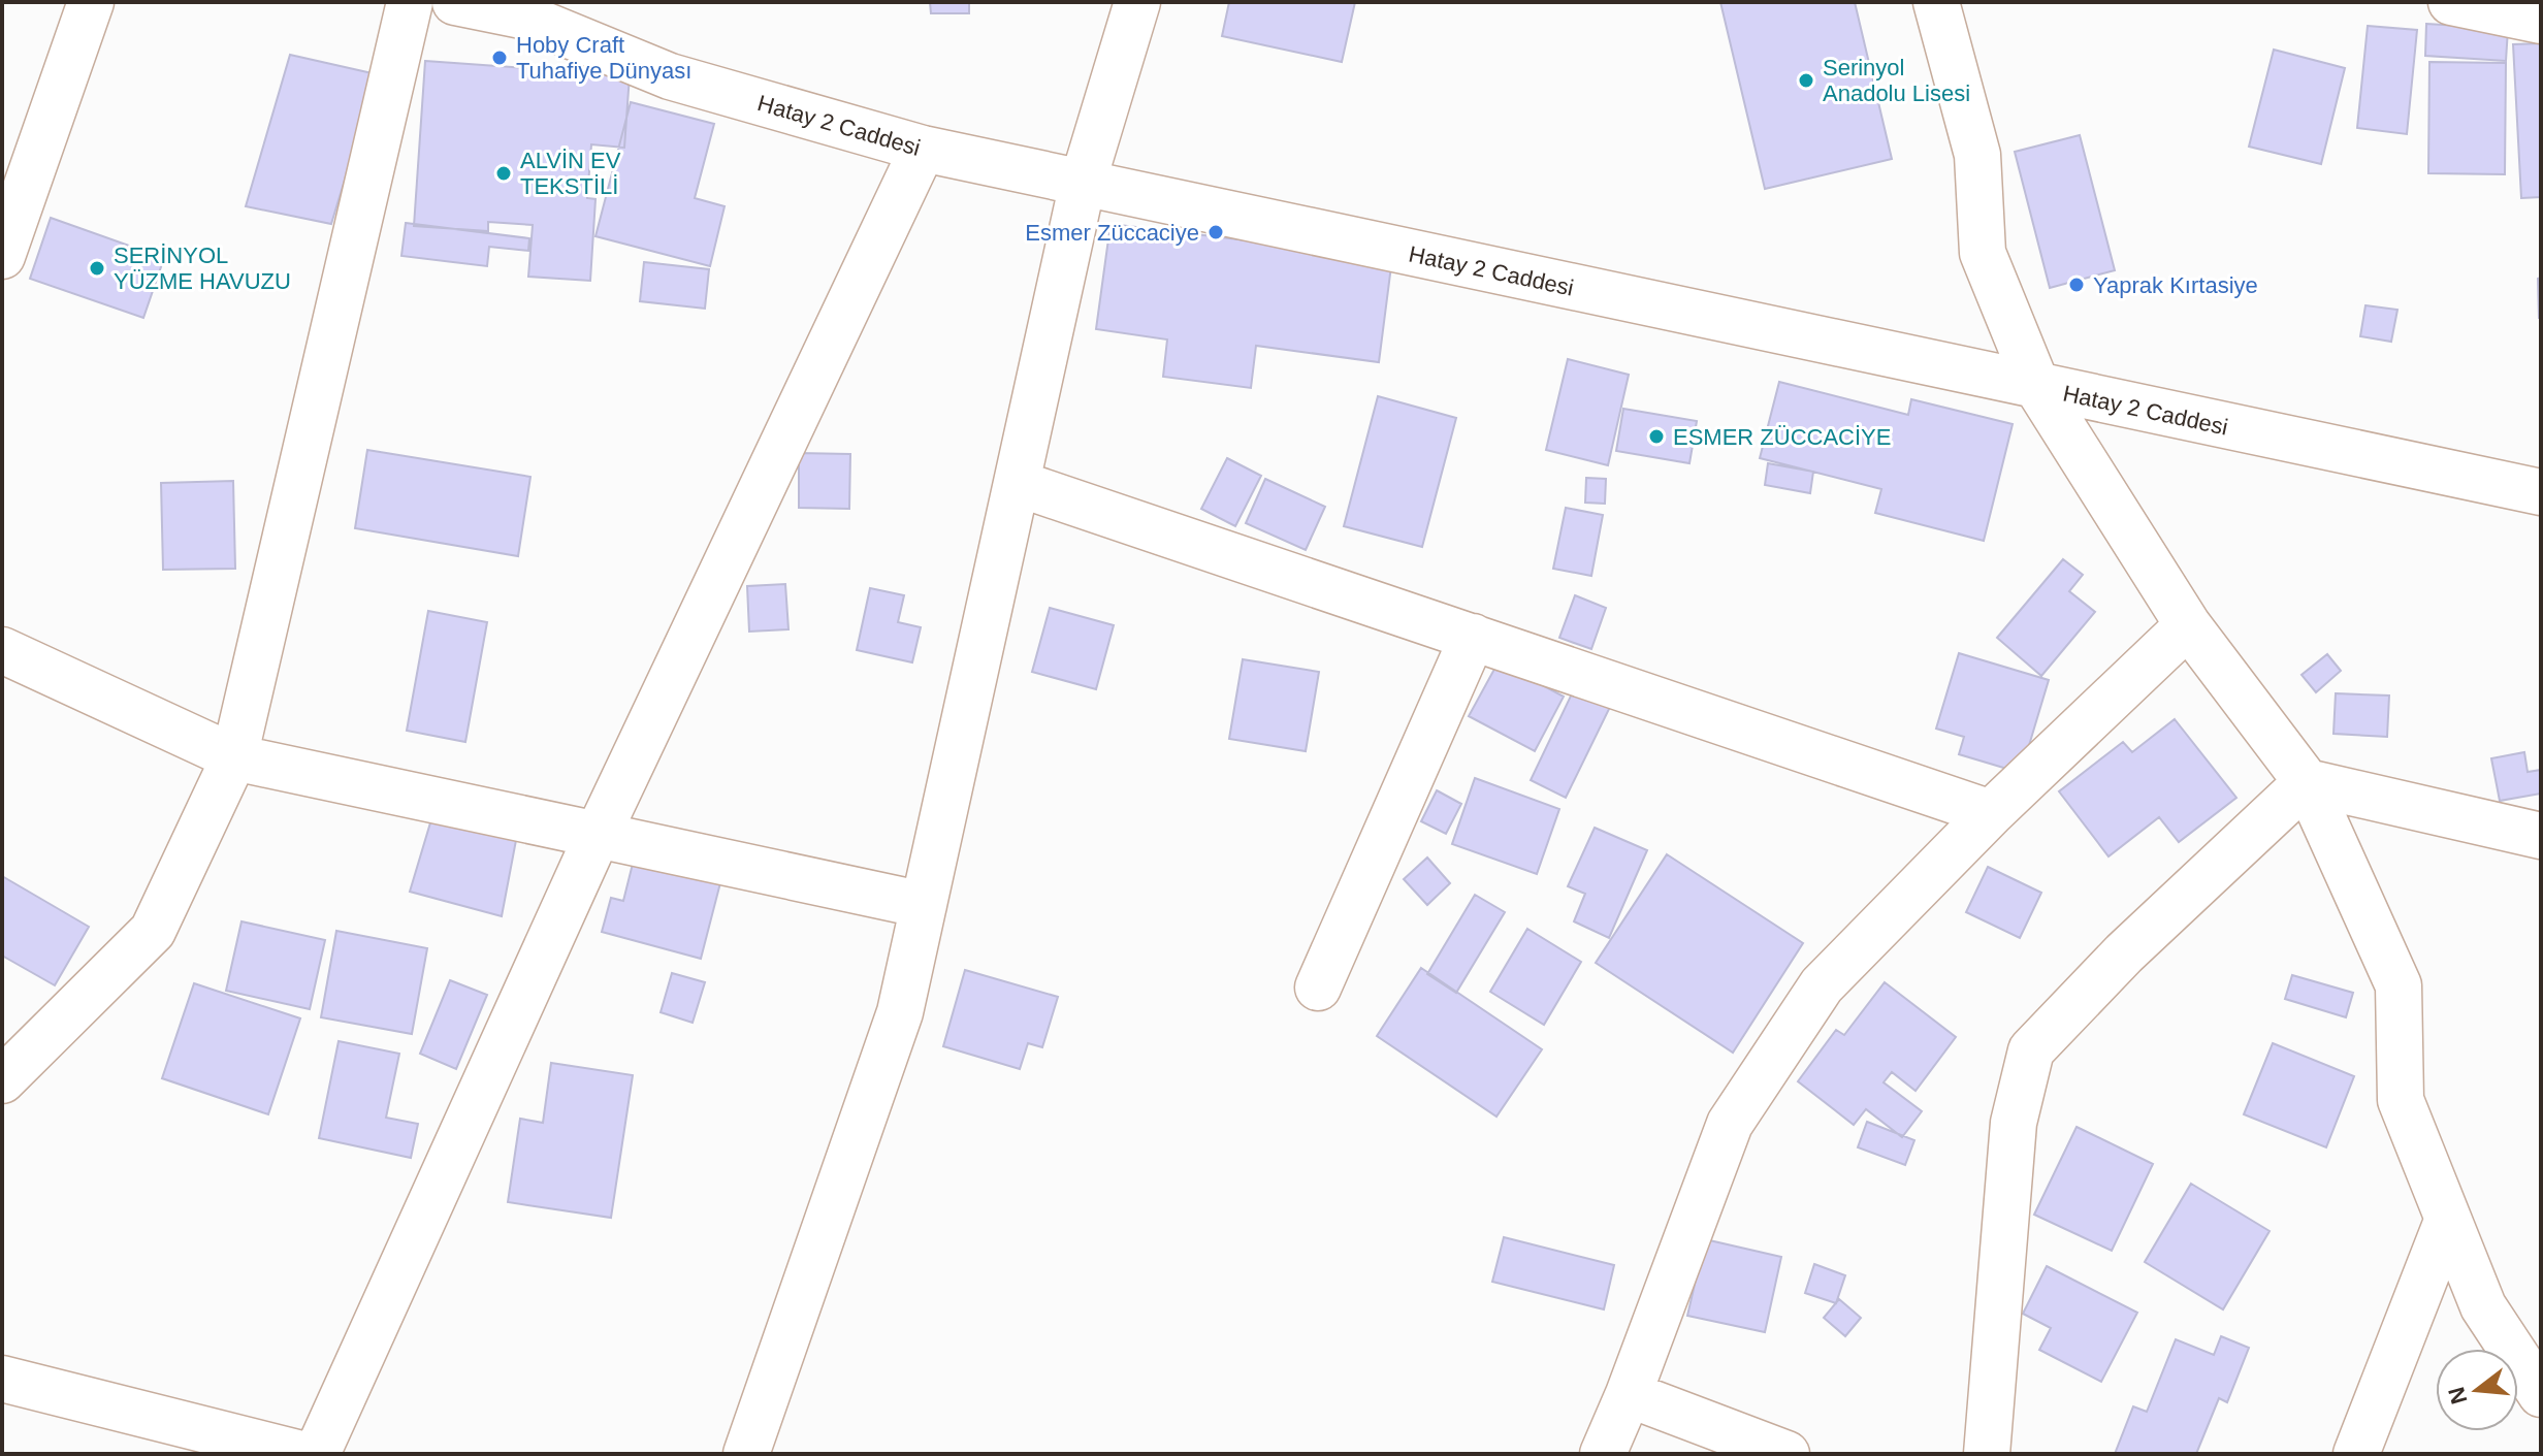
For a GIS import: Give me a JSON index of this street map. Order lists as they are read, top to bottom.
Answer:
{
  "streets": {
    "street": ["Hatay 2 Caddesi"]
  },
  "places": [
    "Hoby Craft Tuhafiye Dünyası",
    "Serinyol Anadolu Lisesi",
    "ALVİN EV TEKSTİLİ",
    "Esmer Züccaciye",
    "SERİNYOL YÜZME HAVUZU",
    "Yaprak Kırtasiye",
    "ESMER ZÜCCACİYE"
  ],
  "north": "left"
}
